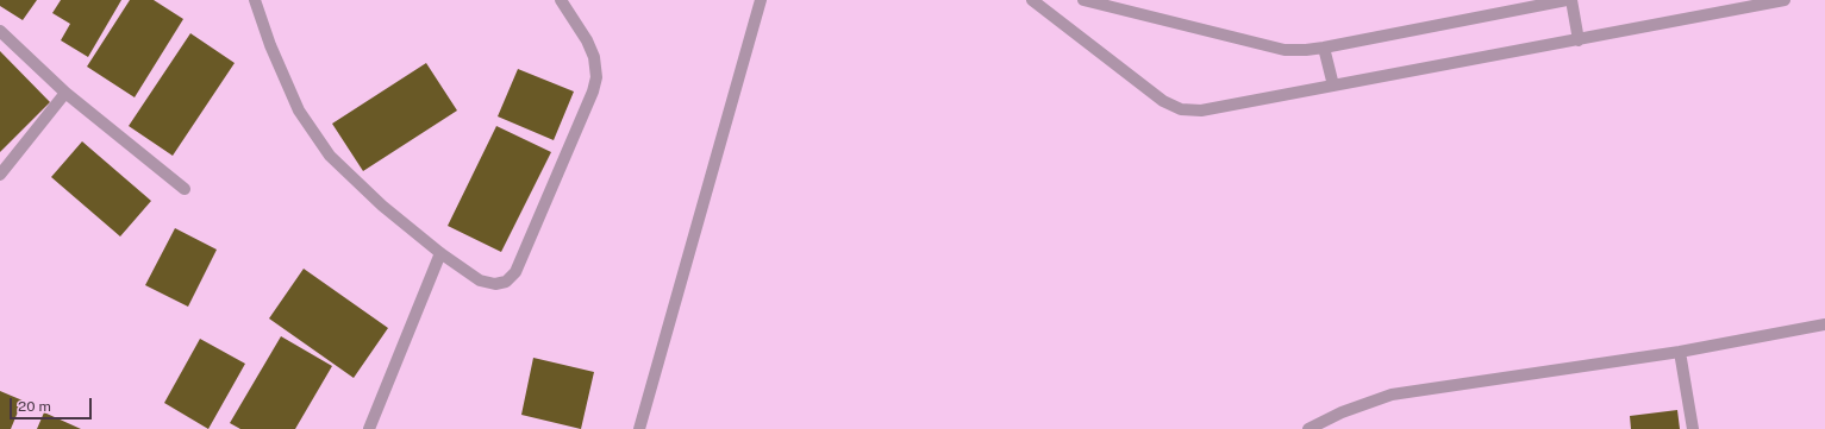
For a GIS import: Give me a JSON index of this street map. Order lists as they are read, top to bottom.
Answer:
{
  "scale_bar": "20 m"
}
